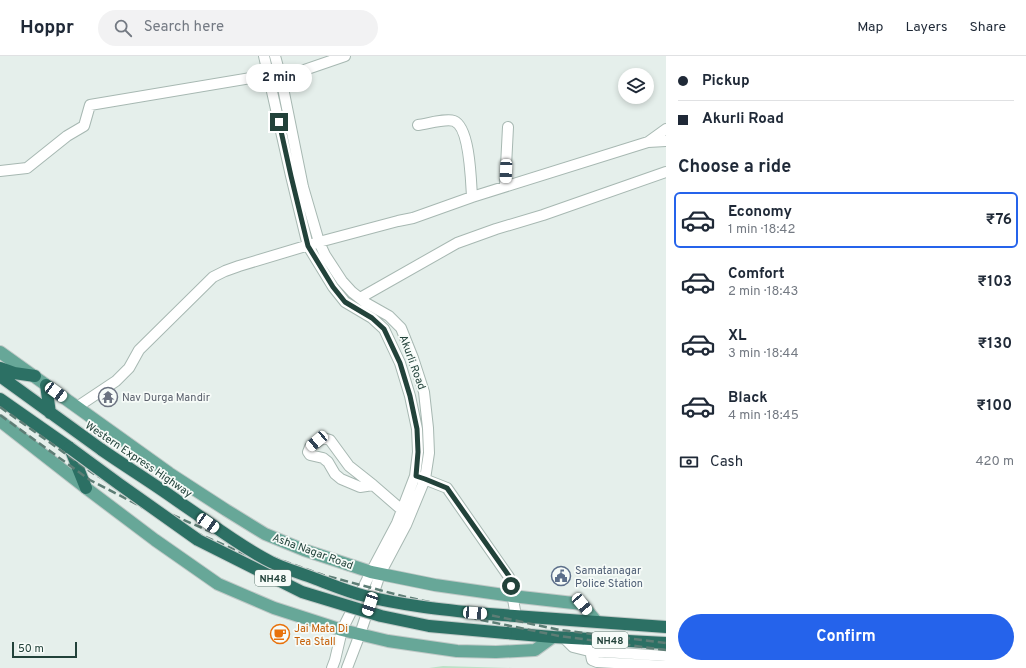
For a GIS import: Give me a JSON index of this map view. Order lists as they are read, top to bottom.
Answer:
{
  "streets": {
    "highway": ["Western Express Highway", "NH48"],
    "main road": ["Asha Nagar Road"],
    "street": ["Akurli Road"]
  },
  "crossings": [
    ["Akurli Road", "Asha Nagar Road"],
    ["Western Express Highway", "Asha Nagar Road"]
  ],
  "places": {
    "temple": ["Nav Durga Mandir"],
    "public building": ["Samatanagar Police Station"],
    "cafe": ["Jai Mata Di Tea Stall"]
  },
  "scale_bar": "50 m",
  "page": {
    "header": "Hoppr",
    "search": "Search here",
    "nav": ["Map", "Layers", "Share"],
    "banner": ["Pickup", "Akurli Road"],
    "bubble": "2 min",
    "heading": "Choose a ride",
    "list": [
      {
        "name": "Economy",
        "note": "1 min · 18:42",
        "value": "₹76"
      },
      {
        "name": "Comfort",
        "note": "2 min · 18:43",
        "value": "₹103"
      },
      {
        "name": "XL",
        "note": "3 min · 18:44",
        "value": "₹130"
      },
      {
        "name": "Black",
        "note": "4 min · 18:45",
        "value": "₹100"
      }
    ],
    "pay": ["Cash", "420 m"],
    "buttons": "Confirm",
    "scale": "50 m"
  }
}
